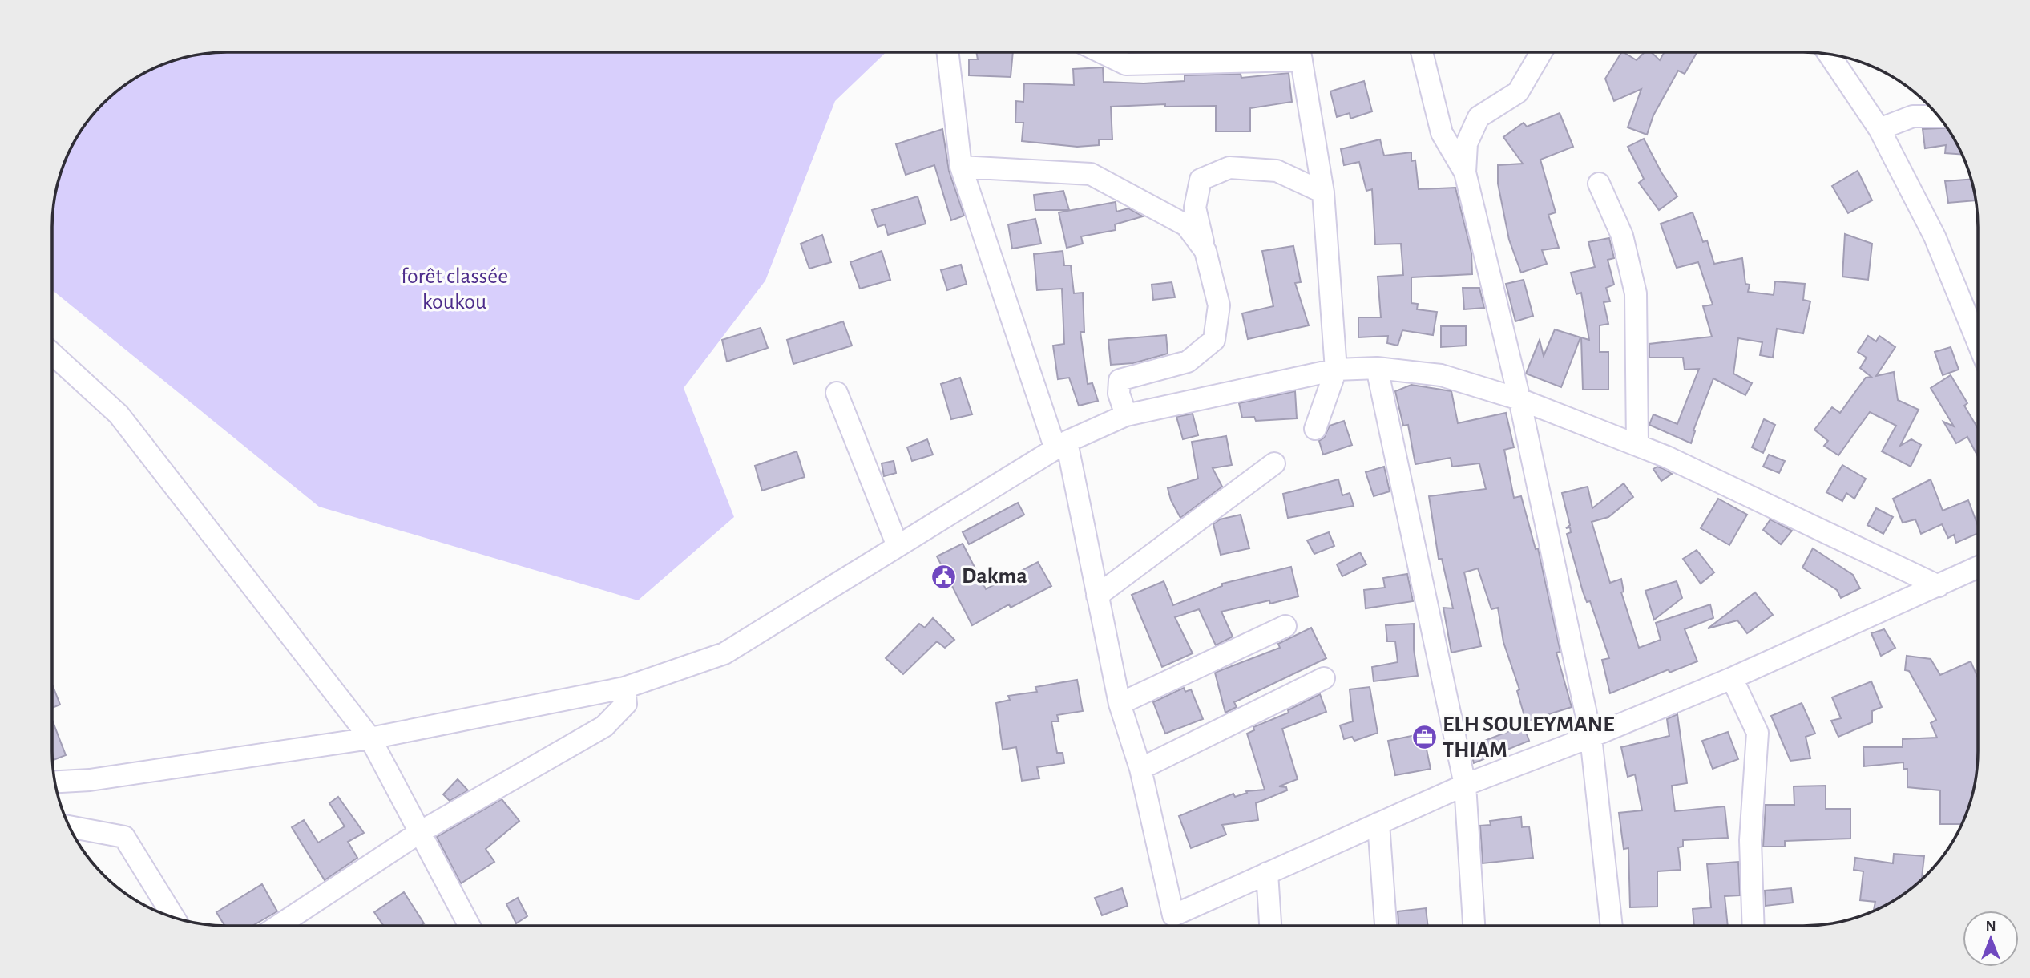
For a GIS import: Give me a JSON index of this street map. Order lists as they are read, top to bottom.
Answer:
{
  "parks": ["forêt classée koukou"],
  "places": {
    "public building": ["Dakma"],
    "office": ["ELH SOULEYMANE THIAM"]
  },
  "north": "top"
}
